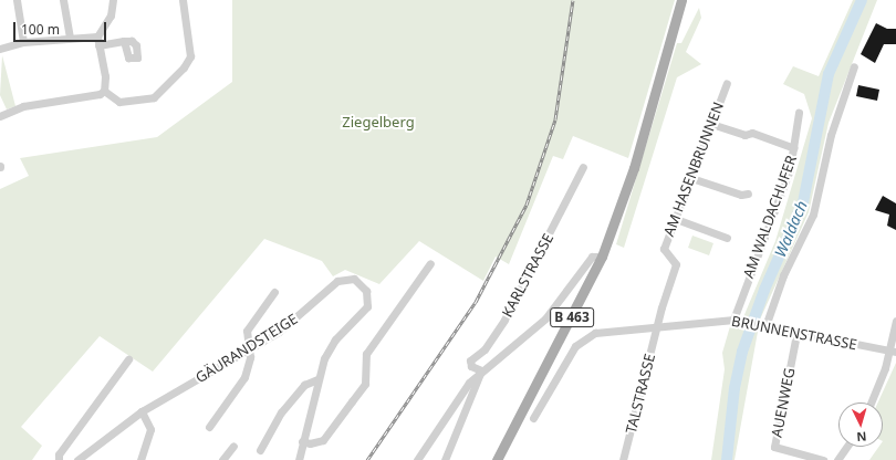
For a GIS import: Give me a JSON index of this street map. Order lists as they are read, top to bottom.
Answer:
{
  "streets": {
    "main road": ["B 463"],
    "street": [
      "AM HASENBRUNNEN",
      "AM WALDACHUFER",
      "KARLSTRASSE",
      "BRUNNENSTRASSE",
      "GÄURANDSTEIGE",
      "TALSTRASSE",
      "AUENWEG"
    ]
  },
  "crossings": [
    ["AM HASENBRUNNEN", "BRUNNENSTRASSE"],
    ["AM HASENBRUNNEN", "TALSTRASSE"],
    ["AM WALDACHUFER", "BRUNNENSTRASSE"],
    ["BRUNNENSTRASSE", "TALSTRASSE"],
    ["BRUNNENSTRASSE", "AUENWEG"]
  ],
  "water": ["Waldach"],
  "parks": ["Ziegelberg"],
  "scale_bar": "100 m",
  "north": "bottom"
}
